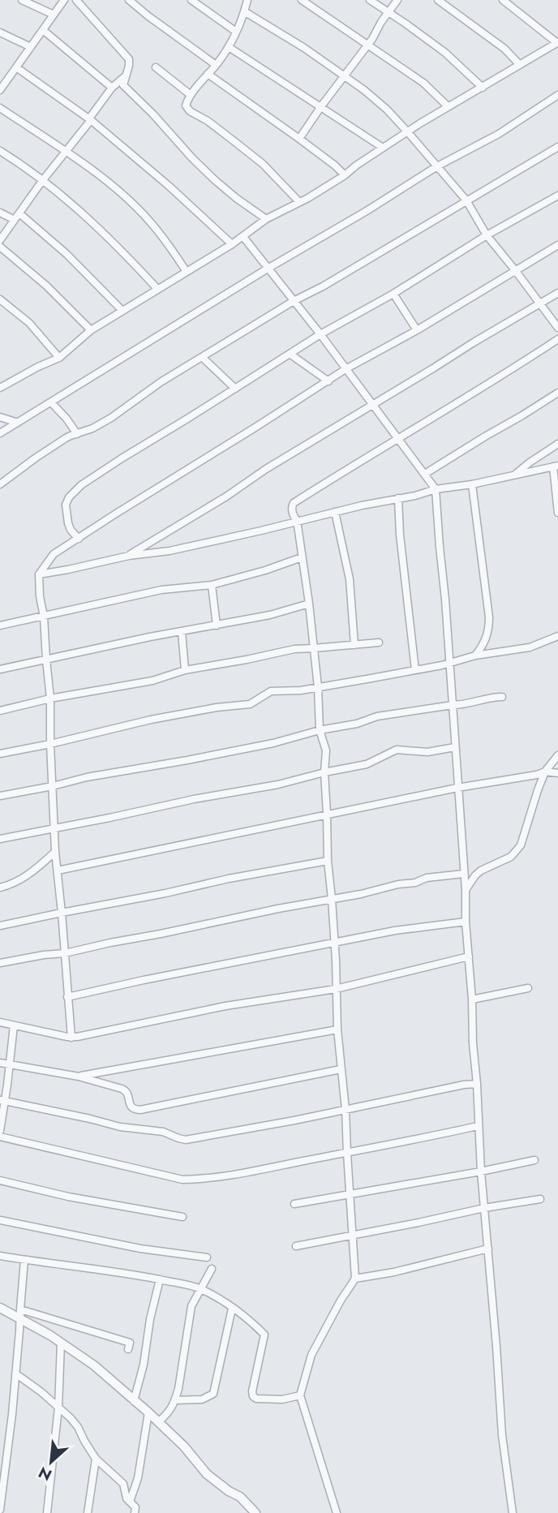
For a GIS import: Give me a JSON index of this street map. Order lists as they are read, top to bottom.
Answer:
{
  "north": "bottom left"
}
